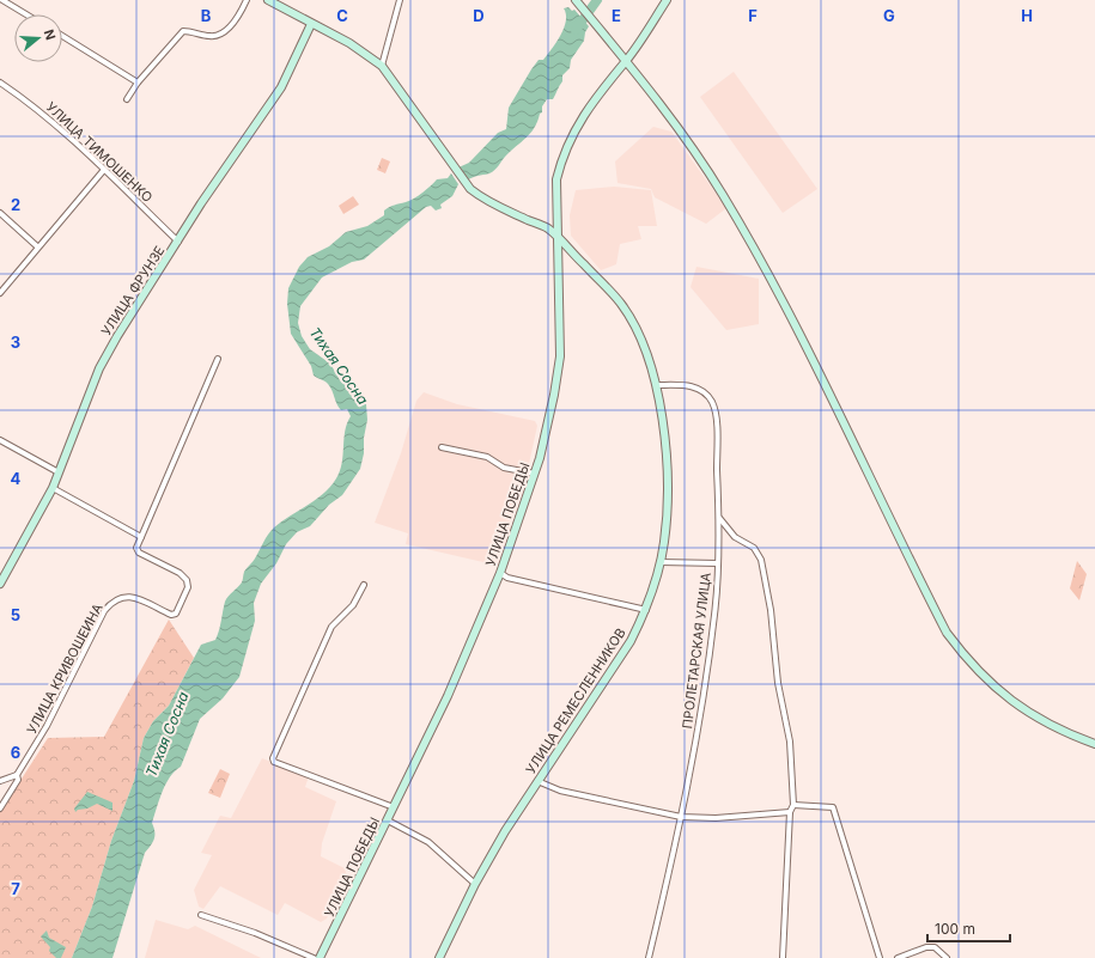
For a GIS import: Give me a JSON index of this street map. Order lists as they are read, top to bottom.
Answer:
{
  "streets": {
    "main road": ["УЛИЦА ФРУНЗЕ", "УЛИЦА ПОБЕДЫ", "УЛИЦА РЕМЕСЛЕННИКОВ"],
    "street": ["УЛИЦА ТИМОШЕНКО", "ПРОЛЕТАРСКАЯ УЛИЦА", "УЛИЦА КРИВОШЕИНА"]
  },
  "crossings": [
    ["УЛИЦА ТИМОШЕНКО", "УЛИЦА ФРУНЗЕ"],
    ["УЛИЦА ФРУНЗЕ", "УЛИЦА РЕМЕСЛЕННИКОВ"],
    ["УЛИЦА ПОБЕДЫ", "УЛИЦА РЕМЕСЛЕННИКОВ"],
    ["ПРОЛЕТАРСКАЯ УЛИЦА", "УЛИЦА РЕМЕСЛЕННИКОВ"]
  ],
  "water": ["Тихая Сосна"],
  "scale_bar": "100 m",
  "north": "right",
  "grid": {
    "columns": [
      "B",
      "C",
      "D",
      "E",
      "F",
      "G",
      "H"
    ],
    "rows": [
      "2",
      "3",
      "4",
      "5",
      "6",
      "7"
    ]
  }
}
